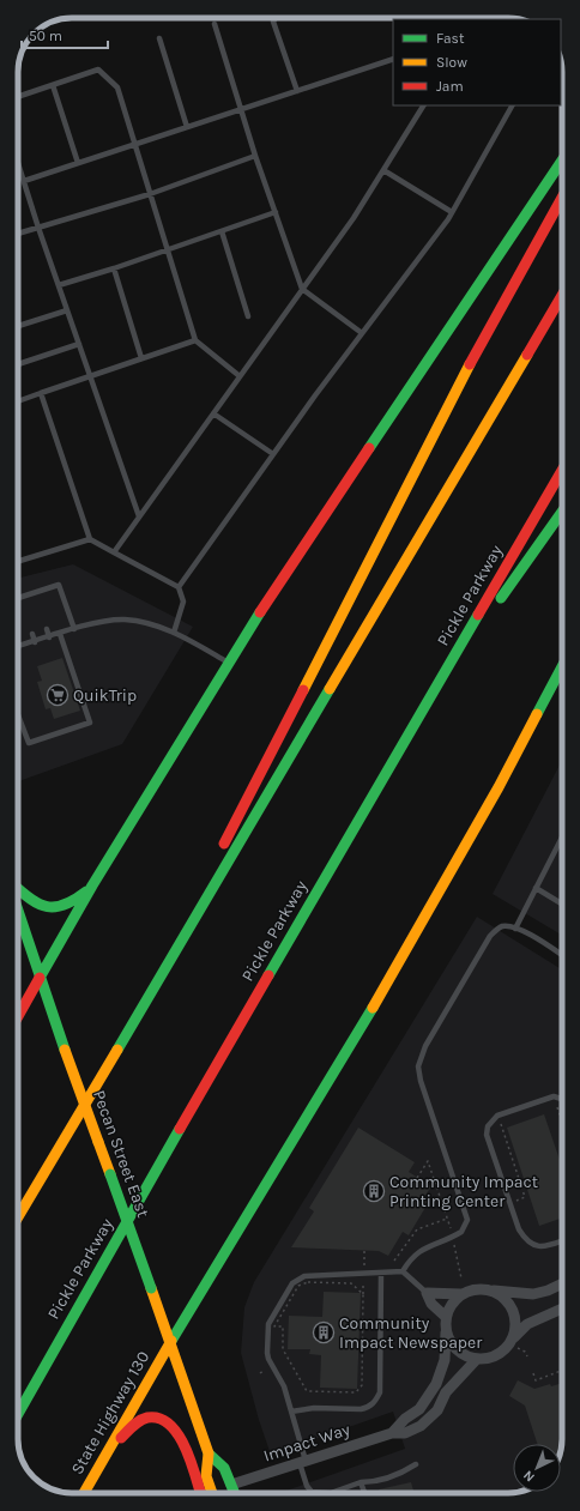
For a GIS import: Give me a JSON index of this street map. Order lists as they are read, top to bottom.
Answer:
{
  "streets": {
    "main road": ["Pickle Parkway", "Pecan Street East", "State Highway 130"],
    "street": ["Impact Way"]
  },
  "crossings": [
    ["Pecan Street East", "State Highway 130"]
  ],
  "places": {
    "supermarket": ["QuikTrip"],
    "building": ["Community Impact Printing Center", "Community Impact Newspaper"]
  },
  "legend": ["Fast", "Slow", "Jam"],
  "scale_bar": "50 m",
  "north": "bottom left"
}
